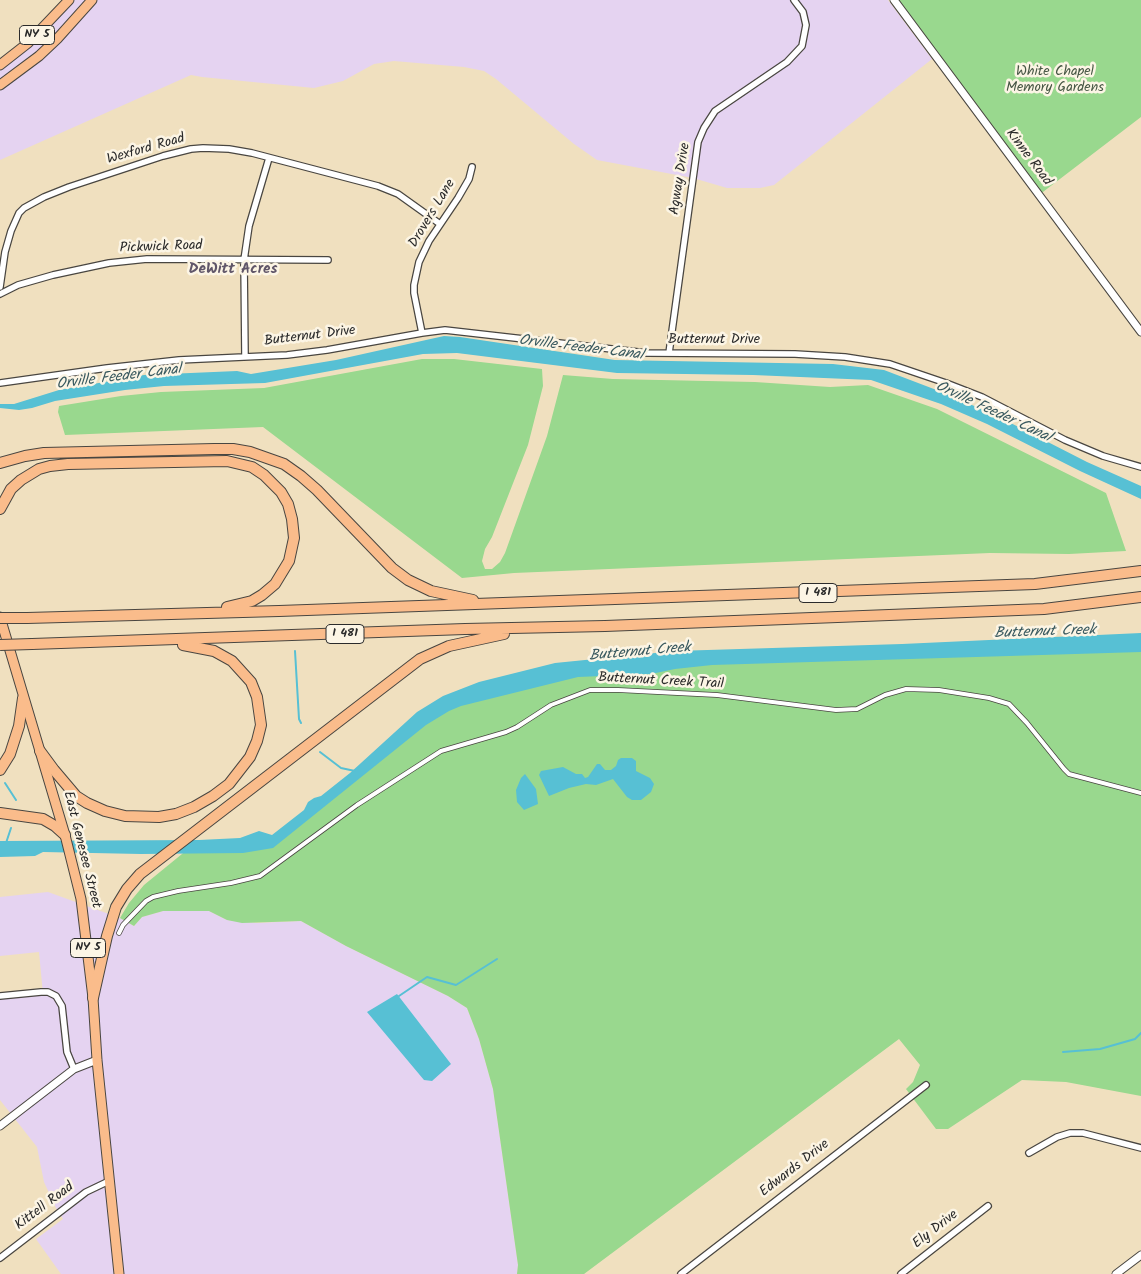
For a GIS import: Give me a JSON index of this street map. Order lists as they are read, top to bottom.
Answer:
{
  "streets": {
    "highway": ["I 481"],
    "main road": ["NY 5", "East Genesee Street"],
    "street": [
      "Wexford Road",
      "Kinne Road",
      "Agway Drive",
      "Drovers Lane",
      "Pickwick Road",
      "Butternut Drive",
      "Butternut Creek Trail",
      "Edwards Drive",
      "Kittell Road",
      "Ely Drive"
    ]
  },
  "crossings": [
    ["Wexford Road", "Drovers Lane"],
    ["Agway Drive", "Butternut Drive"],
    ["Drovers Lane", "Butternut Drive"],
    ["I 481", "East Genesee Street"],
    ["East Genesee Street", "Kittell Road"]
  ],
  "districts": ["DeWitt Acres"],
  "water": ["Orville Feeder Canal", "Butternut Creek"],
  "parks": ["White Chapel Memory Gardens"]
}
